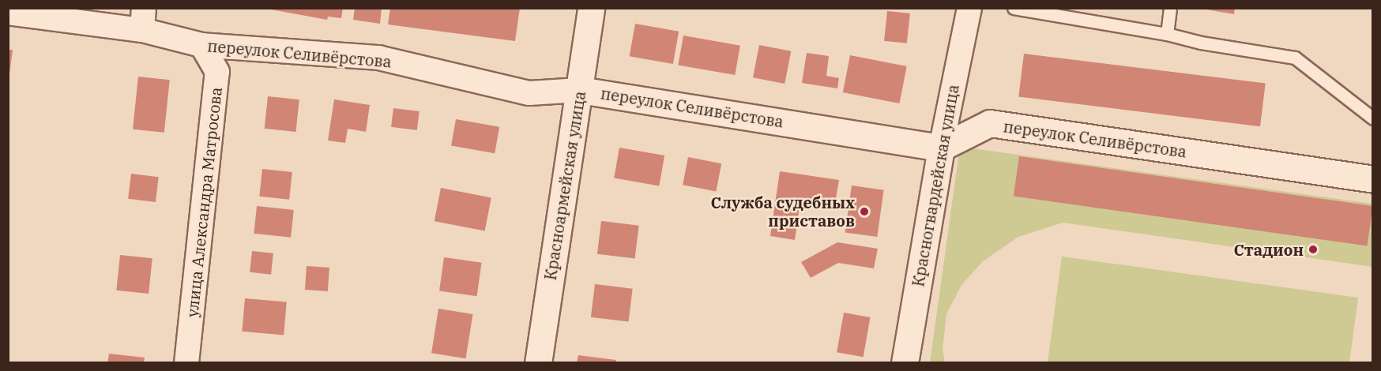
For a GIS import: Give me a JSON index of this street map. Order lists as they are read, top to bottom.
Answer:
{
  "streets": {
    "street": [
      "переулок Селивёрстова",
      "Красноармейская улица",
      "Красногвардейская улица",
      "улица Александра Матросова"
    ]
  },
  "crossings": [
    ["переулок Селивёрстова", "Красноармейская улица"],
    ["переулок Селивёрстова", "Красногвардейская улица"],
    ["переулок Селивёрстова", "улица Александра Матросова"]
  ],
  "places": ["Служба судебных приставов", "Стадион"]
}
